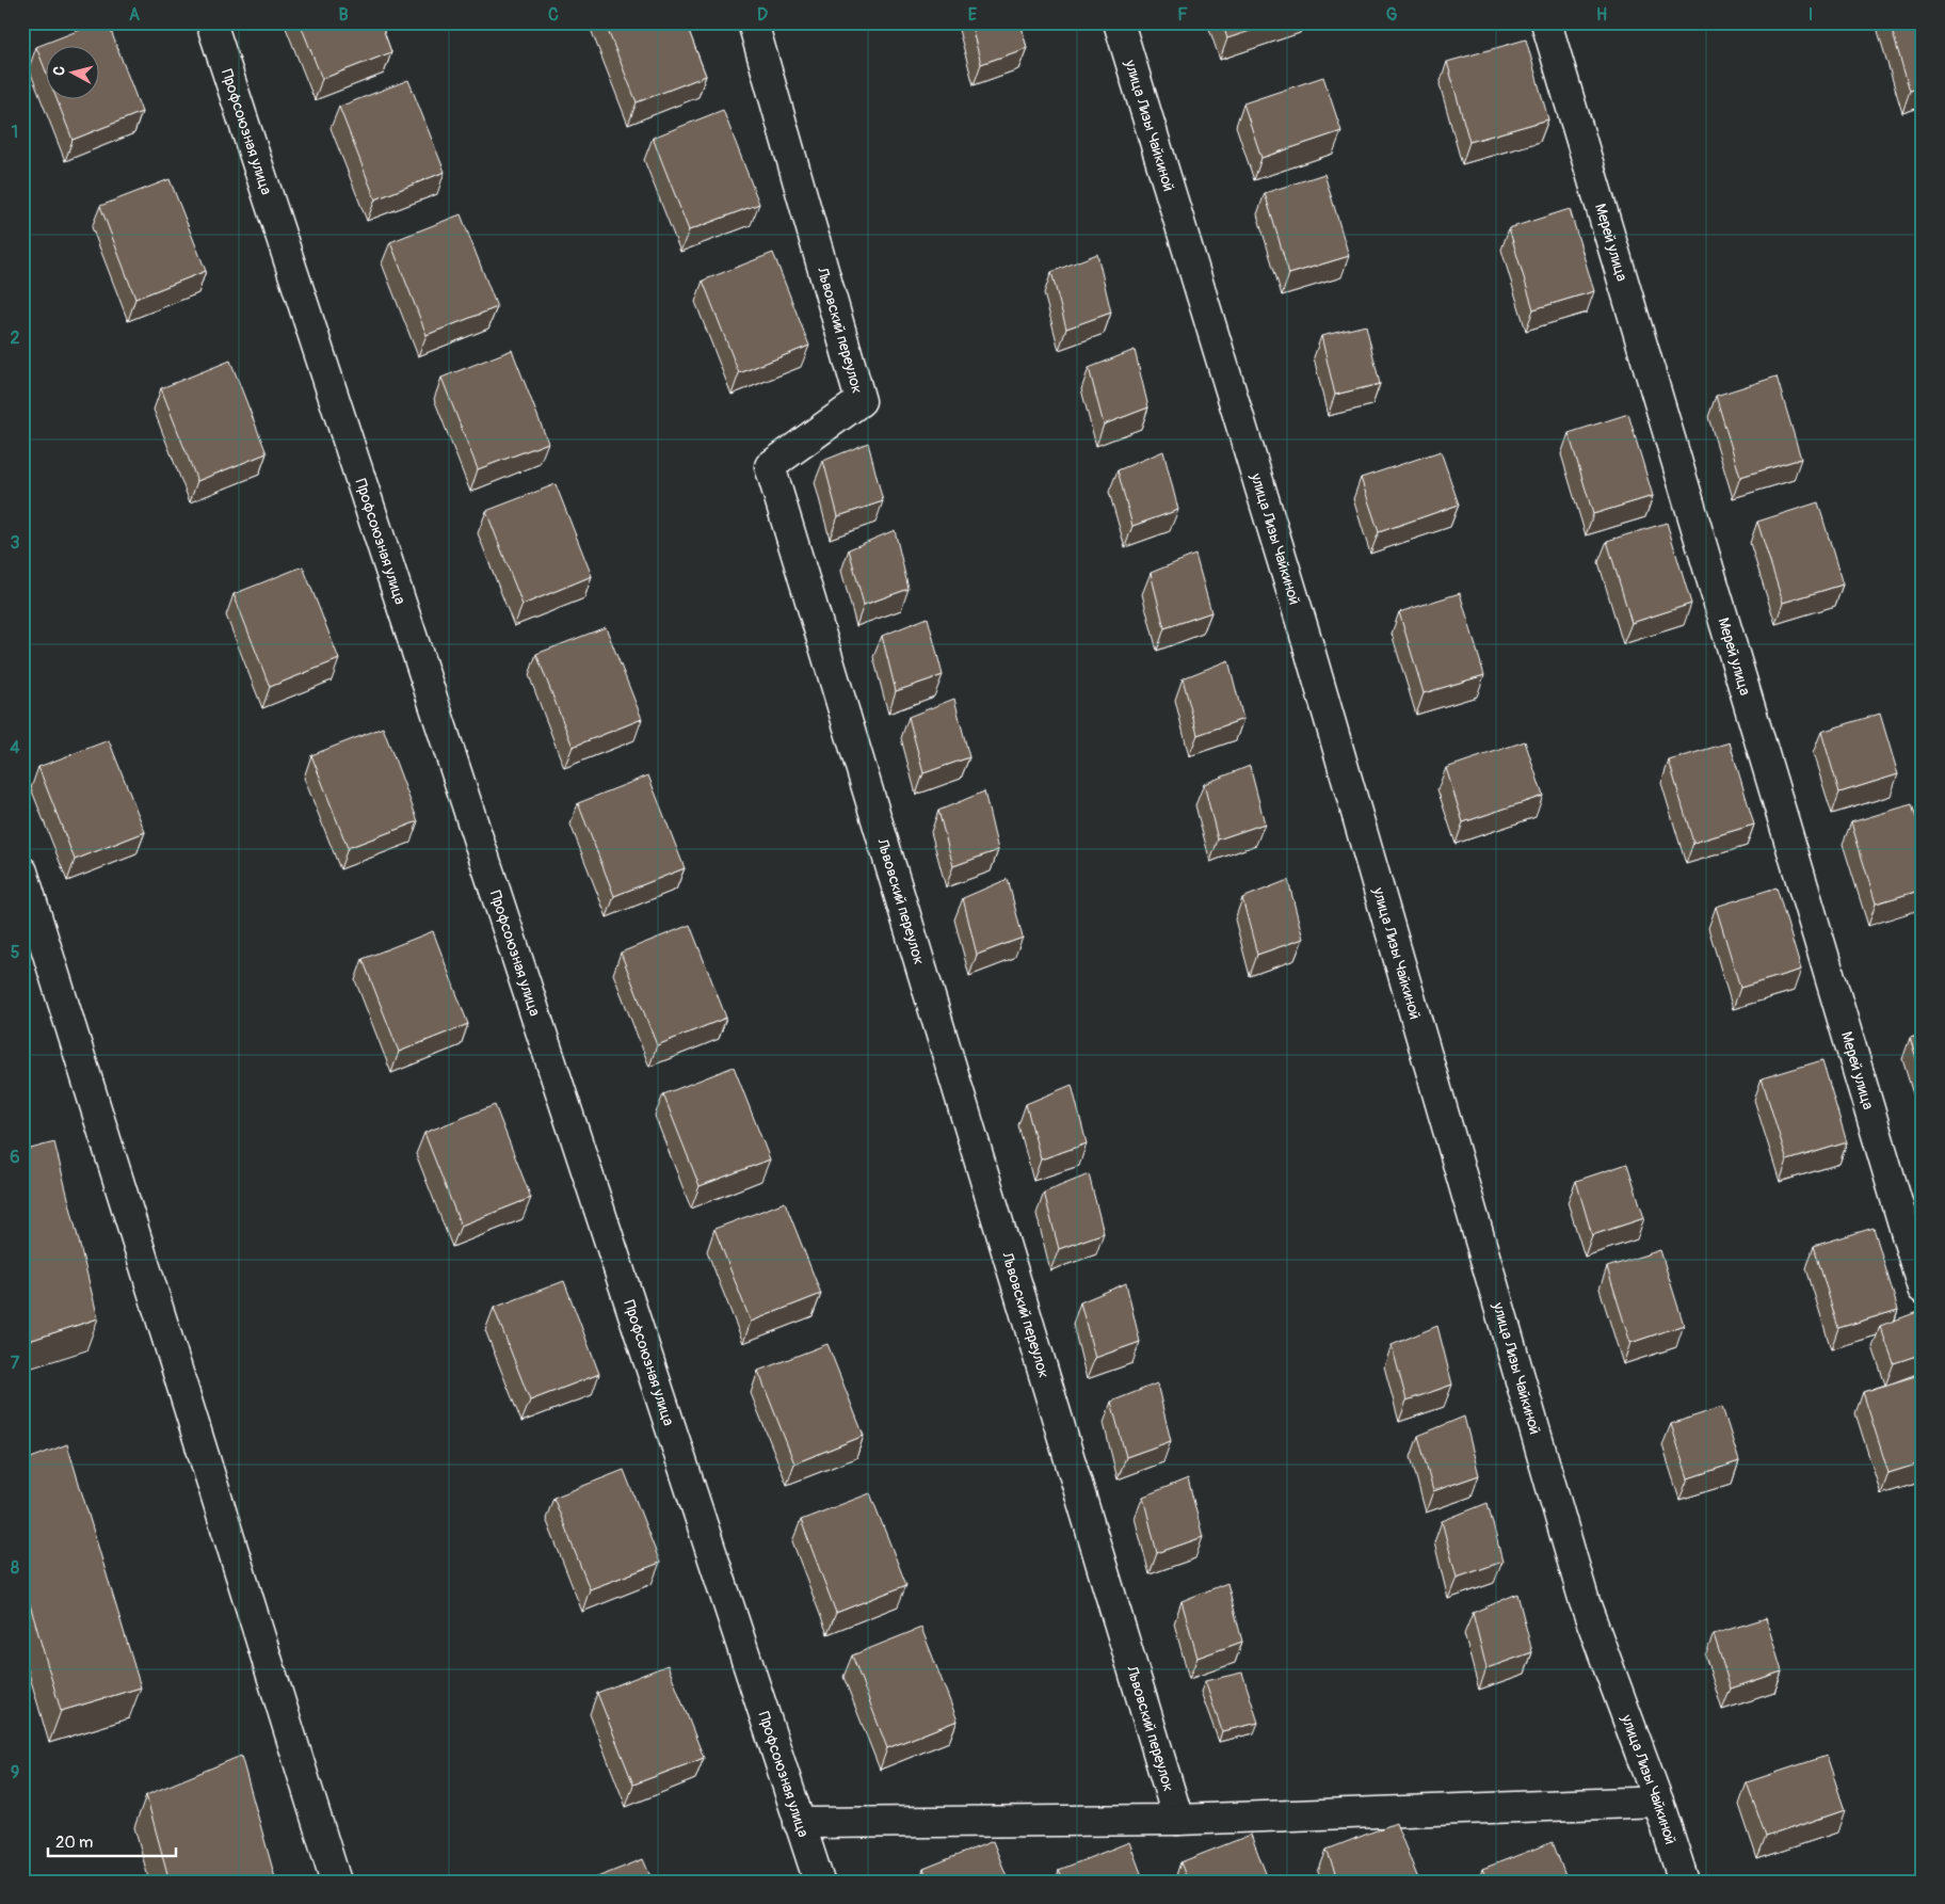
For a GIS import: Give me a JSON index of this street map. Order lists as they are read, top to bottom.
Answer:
{
  "streets": {
    "street": [
      "улица Лизы Чайкиной",
      "Профсоюзная улица",
      "Мерей улица",
      "Львовский переулок"
    ]
  },
  "scale_bar": "20 m",
  "north": "left",
  "grid": {
    "columns": [
      "A",
      "B",
      "C",
      "D",
      "E",
      "F",
      "G",
      "H",
      "I"
    ],
    "rows": [
      "1",
      "2",
      "3",
      "4",
      "5",
      "6",
      "7",
      "8",
      "9"
    ]
  }
}
